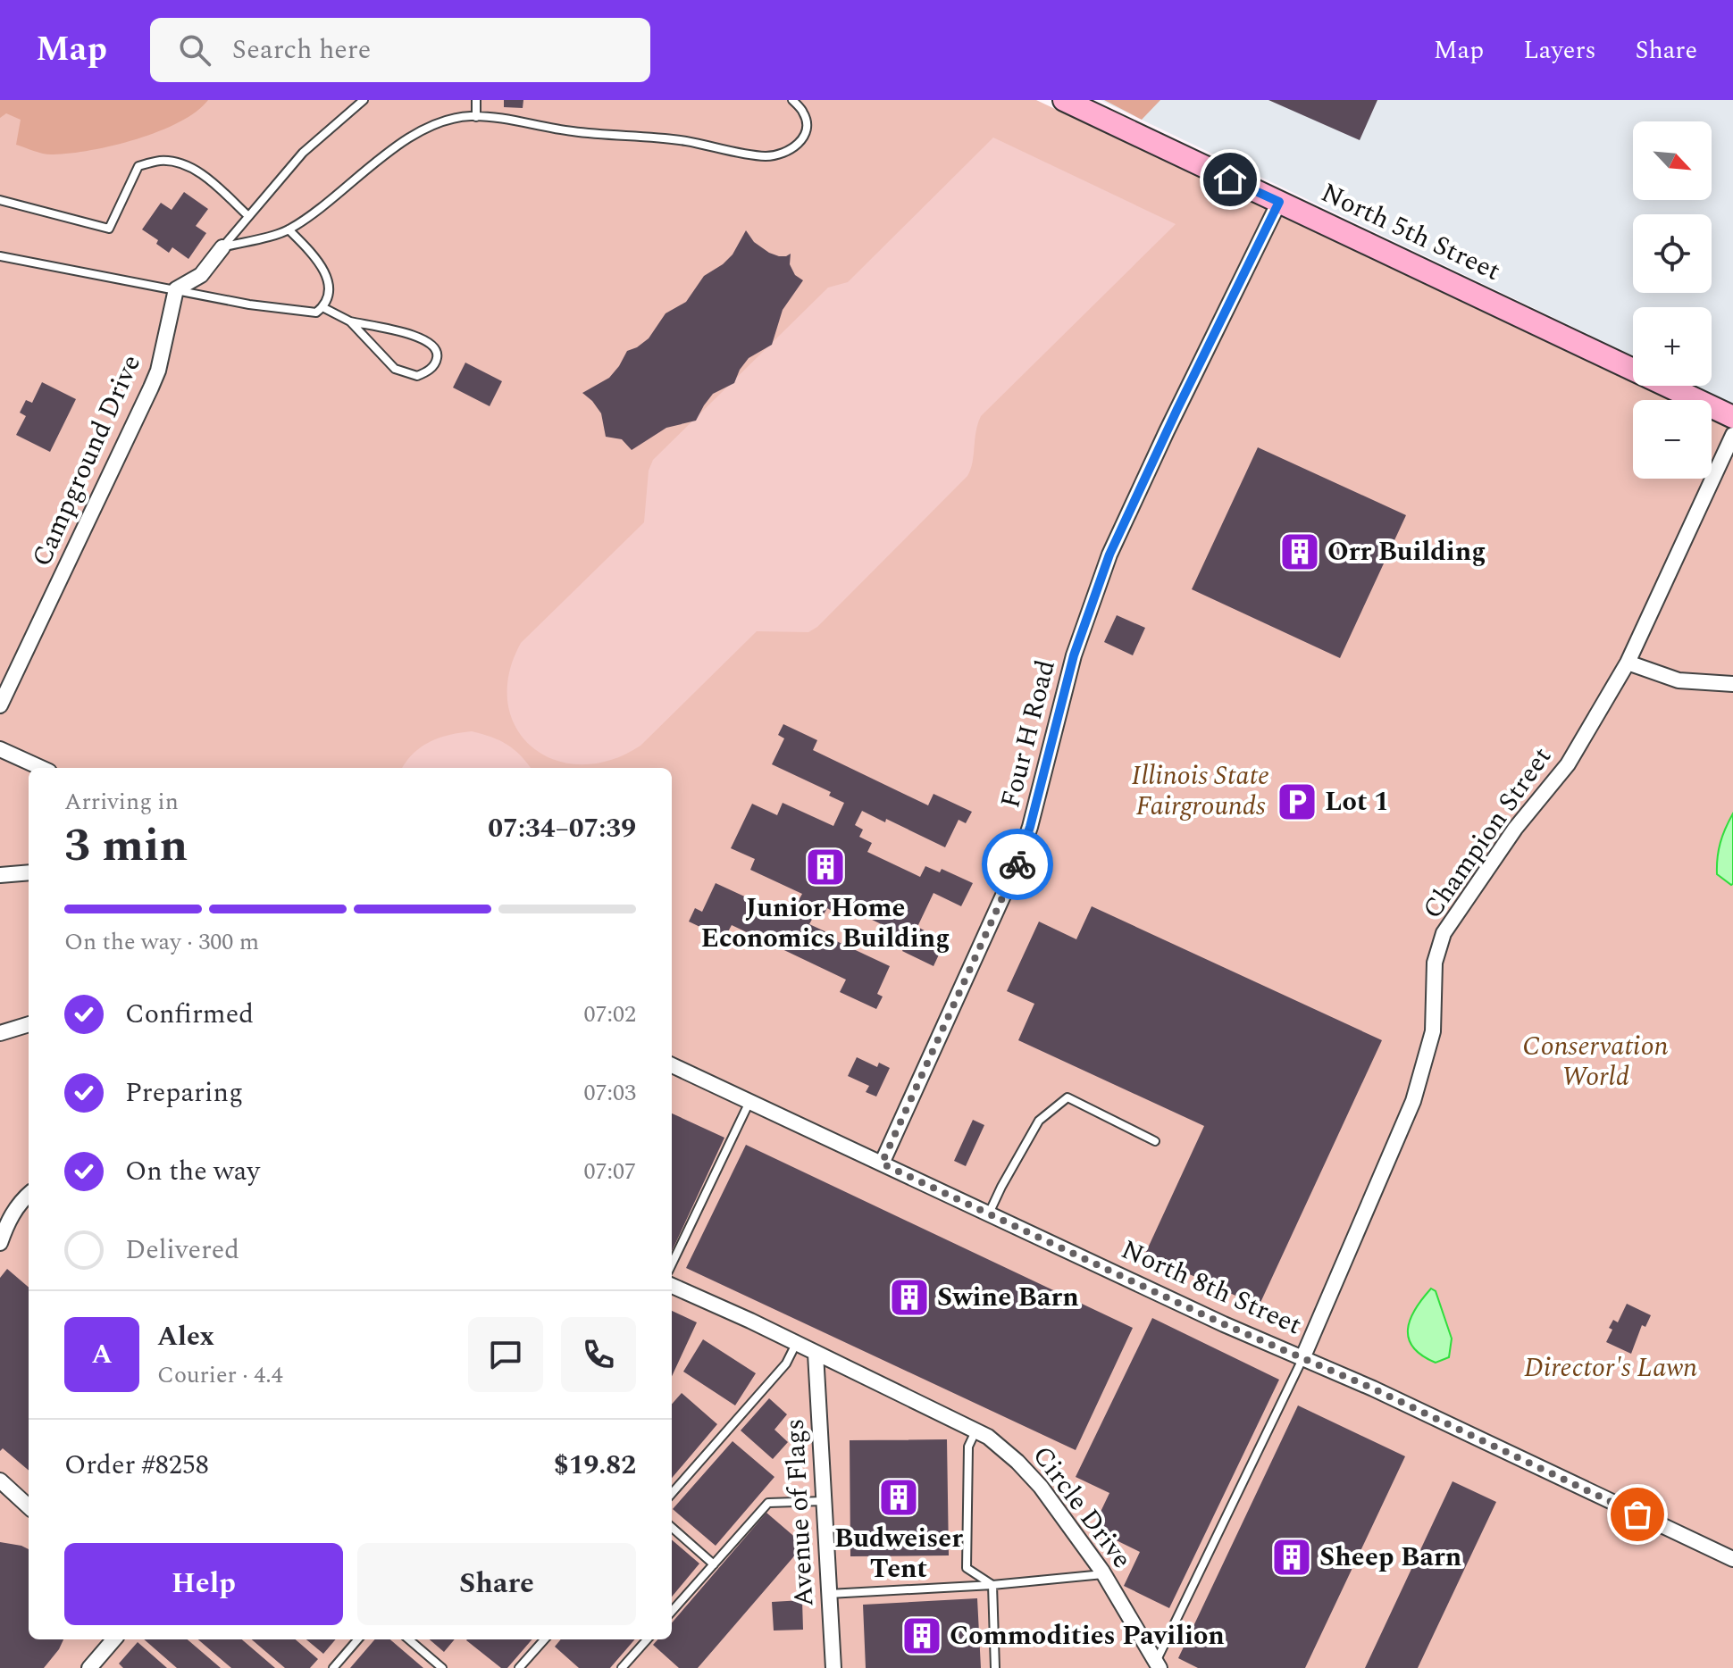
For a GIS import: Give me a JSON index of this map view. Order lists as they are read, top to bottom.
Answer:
{
  "streets": {
    "main road": ["North 5th Street"],
    "street": [
      "Campground Drive",
      "Four H Road",
      "Champion Street",
      "North 8th Street",
      "Circle Drive",
      "Avenue of Flags"
    ]
  },
  "crossings": [
    ["North 5th Street", "Four H Road"],
    ["Four H Road", "North 8th Street"],
    ["Champion Street", "North 8th Street"],
    ["Circle Drive", "Avenue of Flags"]
  ],
  "parks": ["Illinois State Fairgrounds", "Conservation World", "Director's Lawn"],
  "places": {
    "building": [
      "Orr Building",
      "Junior Home Economics Building",
      "Swine Barn",
      "Budweiser Tent",
      "Sheep Barn",
      "Commodities Pavilion"
    ],
    "parking": ["Lot 1"]
  },
  "north": "bottom right",
  "page": {
    "header": "Map",
    "search": "Search here",
    "nav": ["Map", "Layers", "Share"],
    "map_buttons": ["+", "−"],
    "heading": ["3 min", "Arriving in", "07:34–07:39"],
    "panel": [
      "Alex",
      "Courier · 4.4",
      "Order #8258",
      "$19.82"
    ],
    "bar": "On the way · 300 m",
    "list": [
      ["Confirmed", "07:02"],
      ["Preparing", "07:03"],
      ["On the way", "07:07"],
      "Delivered"
    ],
    "round": "A",
    "buttons": ["Help", "Share"]
  }
}
